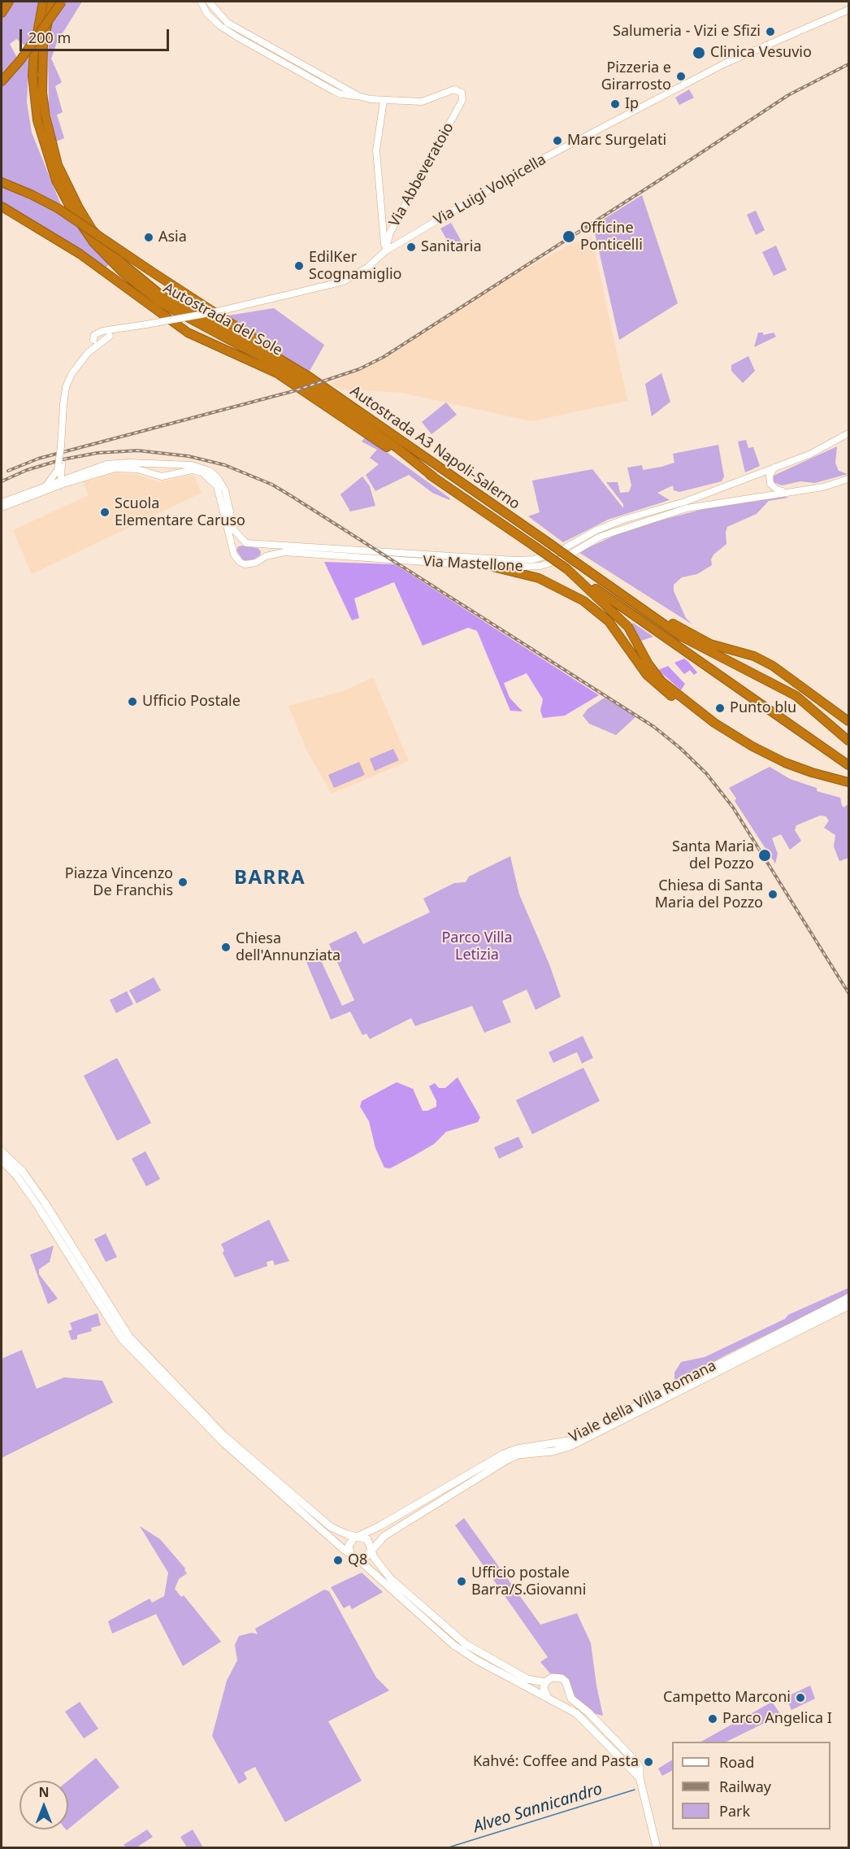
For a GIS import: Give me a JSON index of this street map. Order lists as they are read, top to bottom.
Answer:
{
  "streets": {
    "highway": ["Autostrada del Sole", "Autostrada A3 Napoli-Salerno"],
    "main road": ["Viale della Villa Romana"],
    "street": ["Via Abbeveratoio", "Via Luigi Volpicella", "Via Mastellone"]
  },
  "crossings": [
    ["Via Abbeveratoio", "Via Luigi Volpicella"],
    ["Autostrada del Sole", "Autostrada A3 Napoli-Salerno"]
  ],
  "districts": ["BARRA"],
  "water": ["Alveo Sannicandro"],
  "parks": ["Parco Villa Letizia"],
  "places": [
    "Salumeria - Vizi e Sfizi",
    "Clinica Vesuvio",
    "Pizzeria e Girarrosto",
    "Ip",
    "Marc Surgelati",
    "Officine Ponticelli",
    "Asia",
    "Sanitaria",
    "EdilKer Scognamiglio",
    "Scuola Elementare Caruso",
    "Ufficio Postale",
    "Punto blu",
    "Santa Maria del Pozzo",
    "Piazza Vincenzo De Franchis",
    "Chiesa di Santa Maria del Pozzo",
    "Chiesa dell'Annunziata",
    "Q8",
    "Ufficio postale Barra/S.Giovanni",
    "Campetto Marconi",
    "Parco Angelica I",
    "Kahvé: Coffee and Pasta"
  ],
  "legend": ["Road", "Railway", "Park"],
  "scale_bar": "200 m",
  "north": "top"
}
